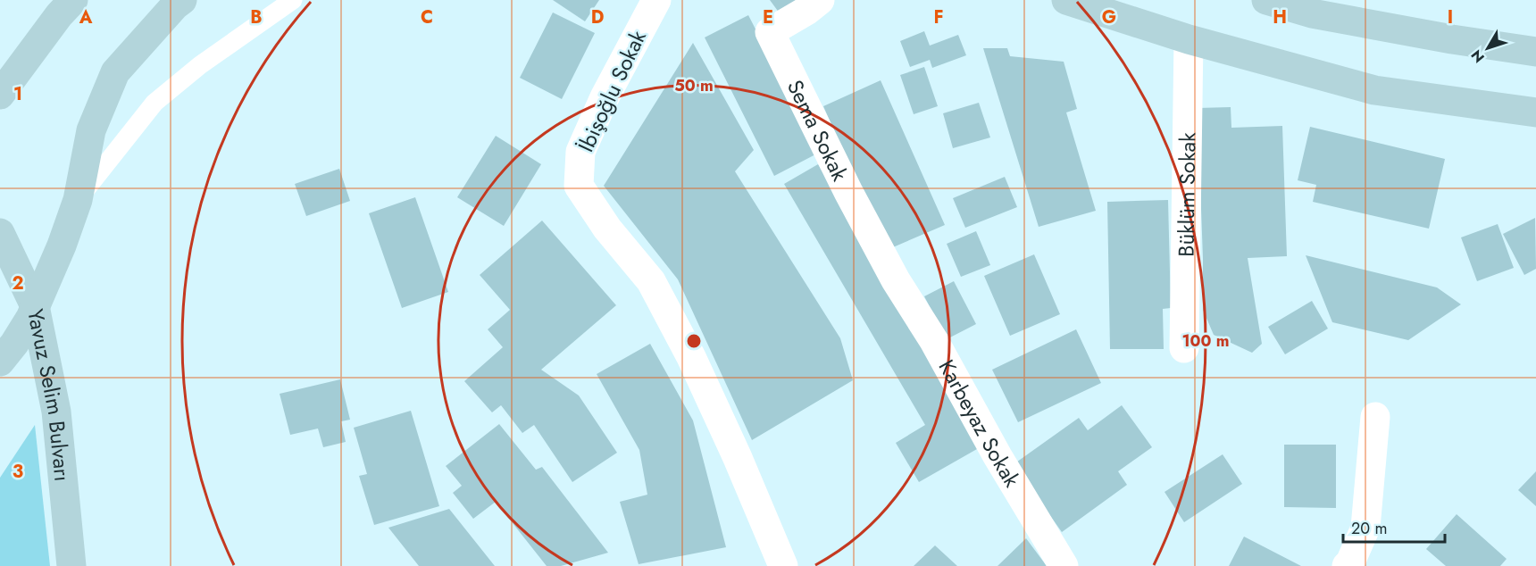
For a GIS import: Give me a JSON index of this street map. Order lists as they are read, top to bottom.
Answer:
{
  "streets": {
    "main road": ["Yavuz Selim Bulvarı"],
    "street": [
      "İbişoğlu Sokak",
      "Sema Sokak",
      "Büklüm Sokak",
      "Karbeyaz Sokak"
    ]
  },
  "crossings": [
    ["Sema Sokak", "Karbeyaz Sokak"]
  ],
  "scale_bar": "20 m",
  "north": "bottom left",
  "grid": {
    "columns": [
      "A",
      "B",
      "C",
      "D",
      "E",
      "F",
      "G",
      "H",
      "I"
    ],
    "rows": ["1", "2", "3"]
  },
  "rings": ["50 m", "100 m"]
}
